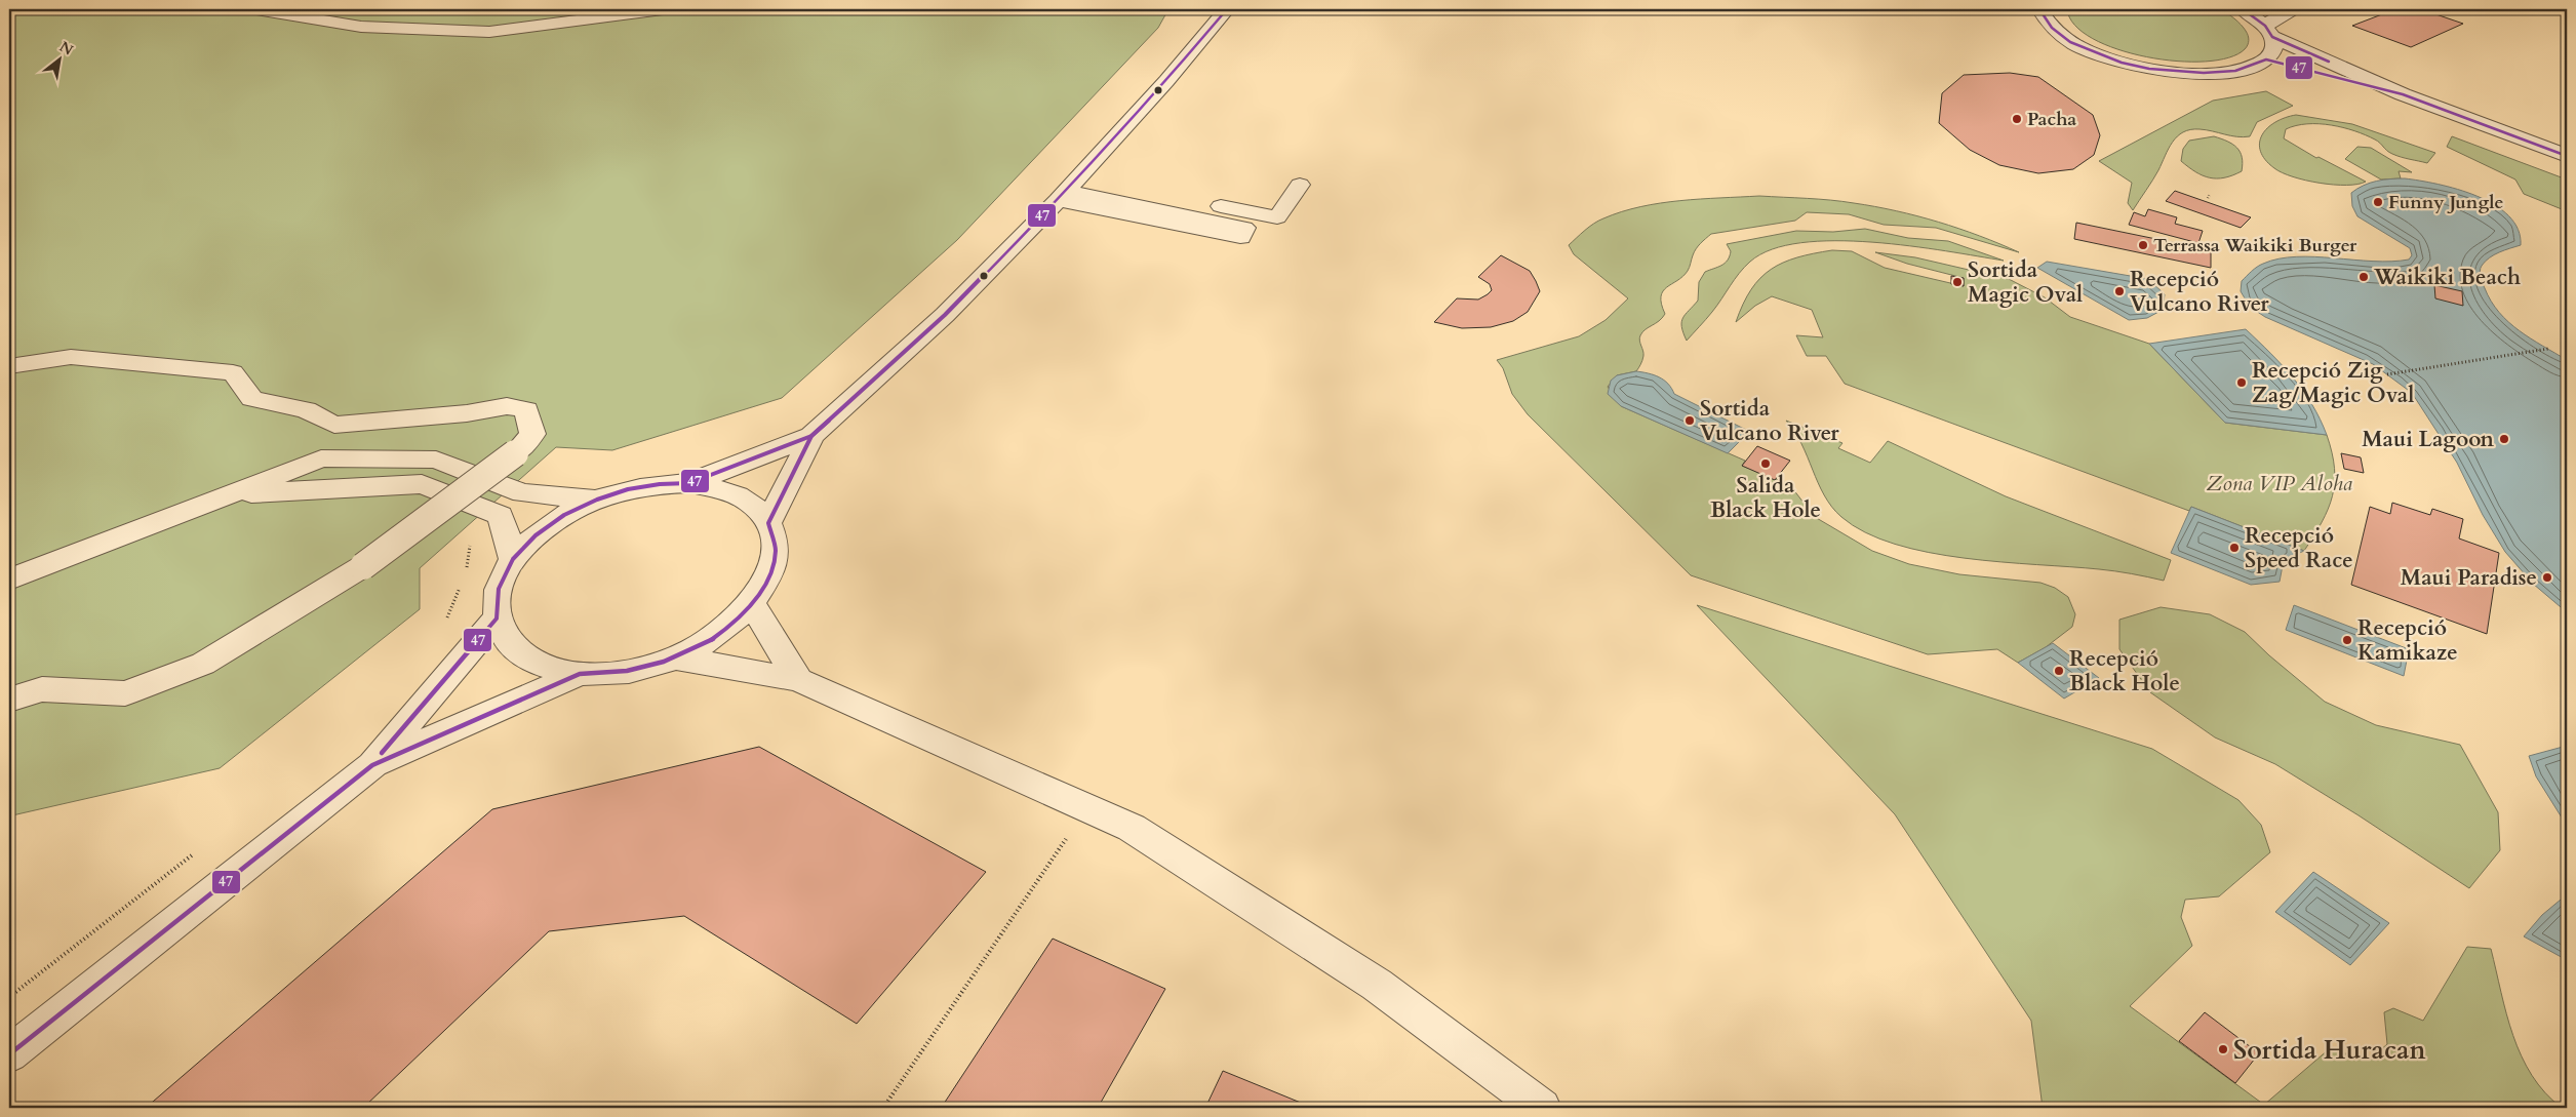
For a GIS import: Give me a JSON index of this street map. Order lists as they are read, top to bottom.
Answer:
{
  "parks": ["Zona VIP Aloha"],
  "places": [
    "Pacha",
    "Funny Jungle",
    "Terrassa Waikiki Burger",
    "Waikiki Beach",
    "Sortida Magic Oval",
    "Recepció Vulcano River",
    "Recepció Zig Zag/Magic Oval",
    "Sortida Vulcano River",
    "Maui Lagoon",
    "Salida Black Hole",
    "Recepció Speed Race",
    "Maui Paradise",
    "Recepció Kamikaze",
    "Recepció Black Hole",
    "Sortida Huracan"
  ],
  "lines": ["transit line 47"],
  "north": "top right"
}
